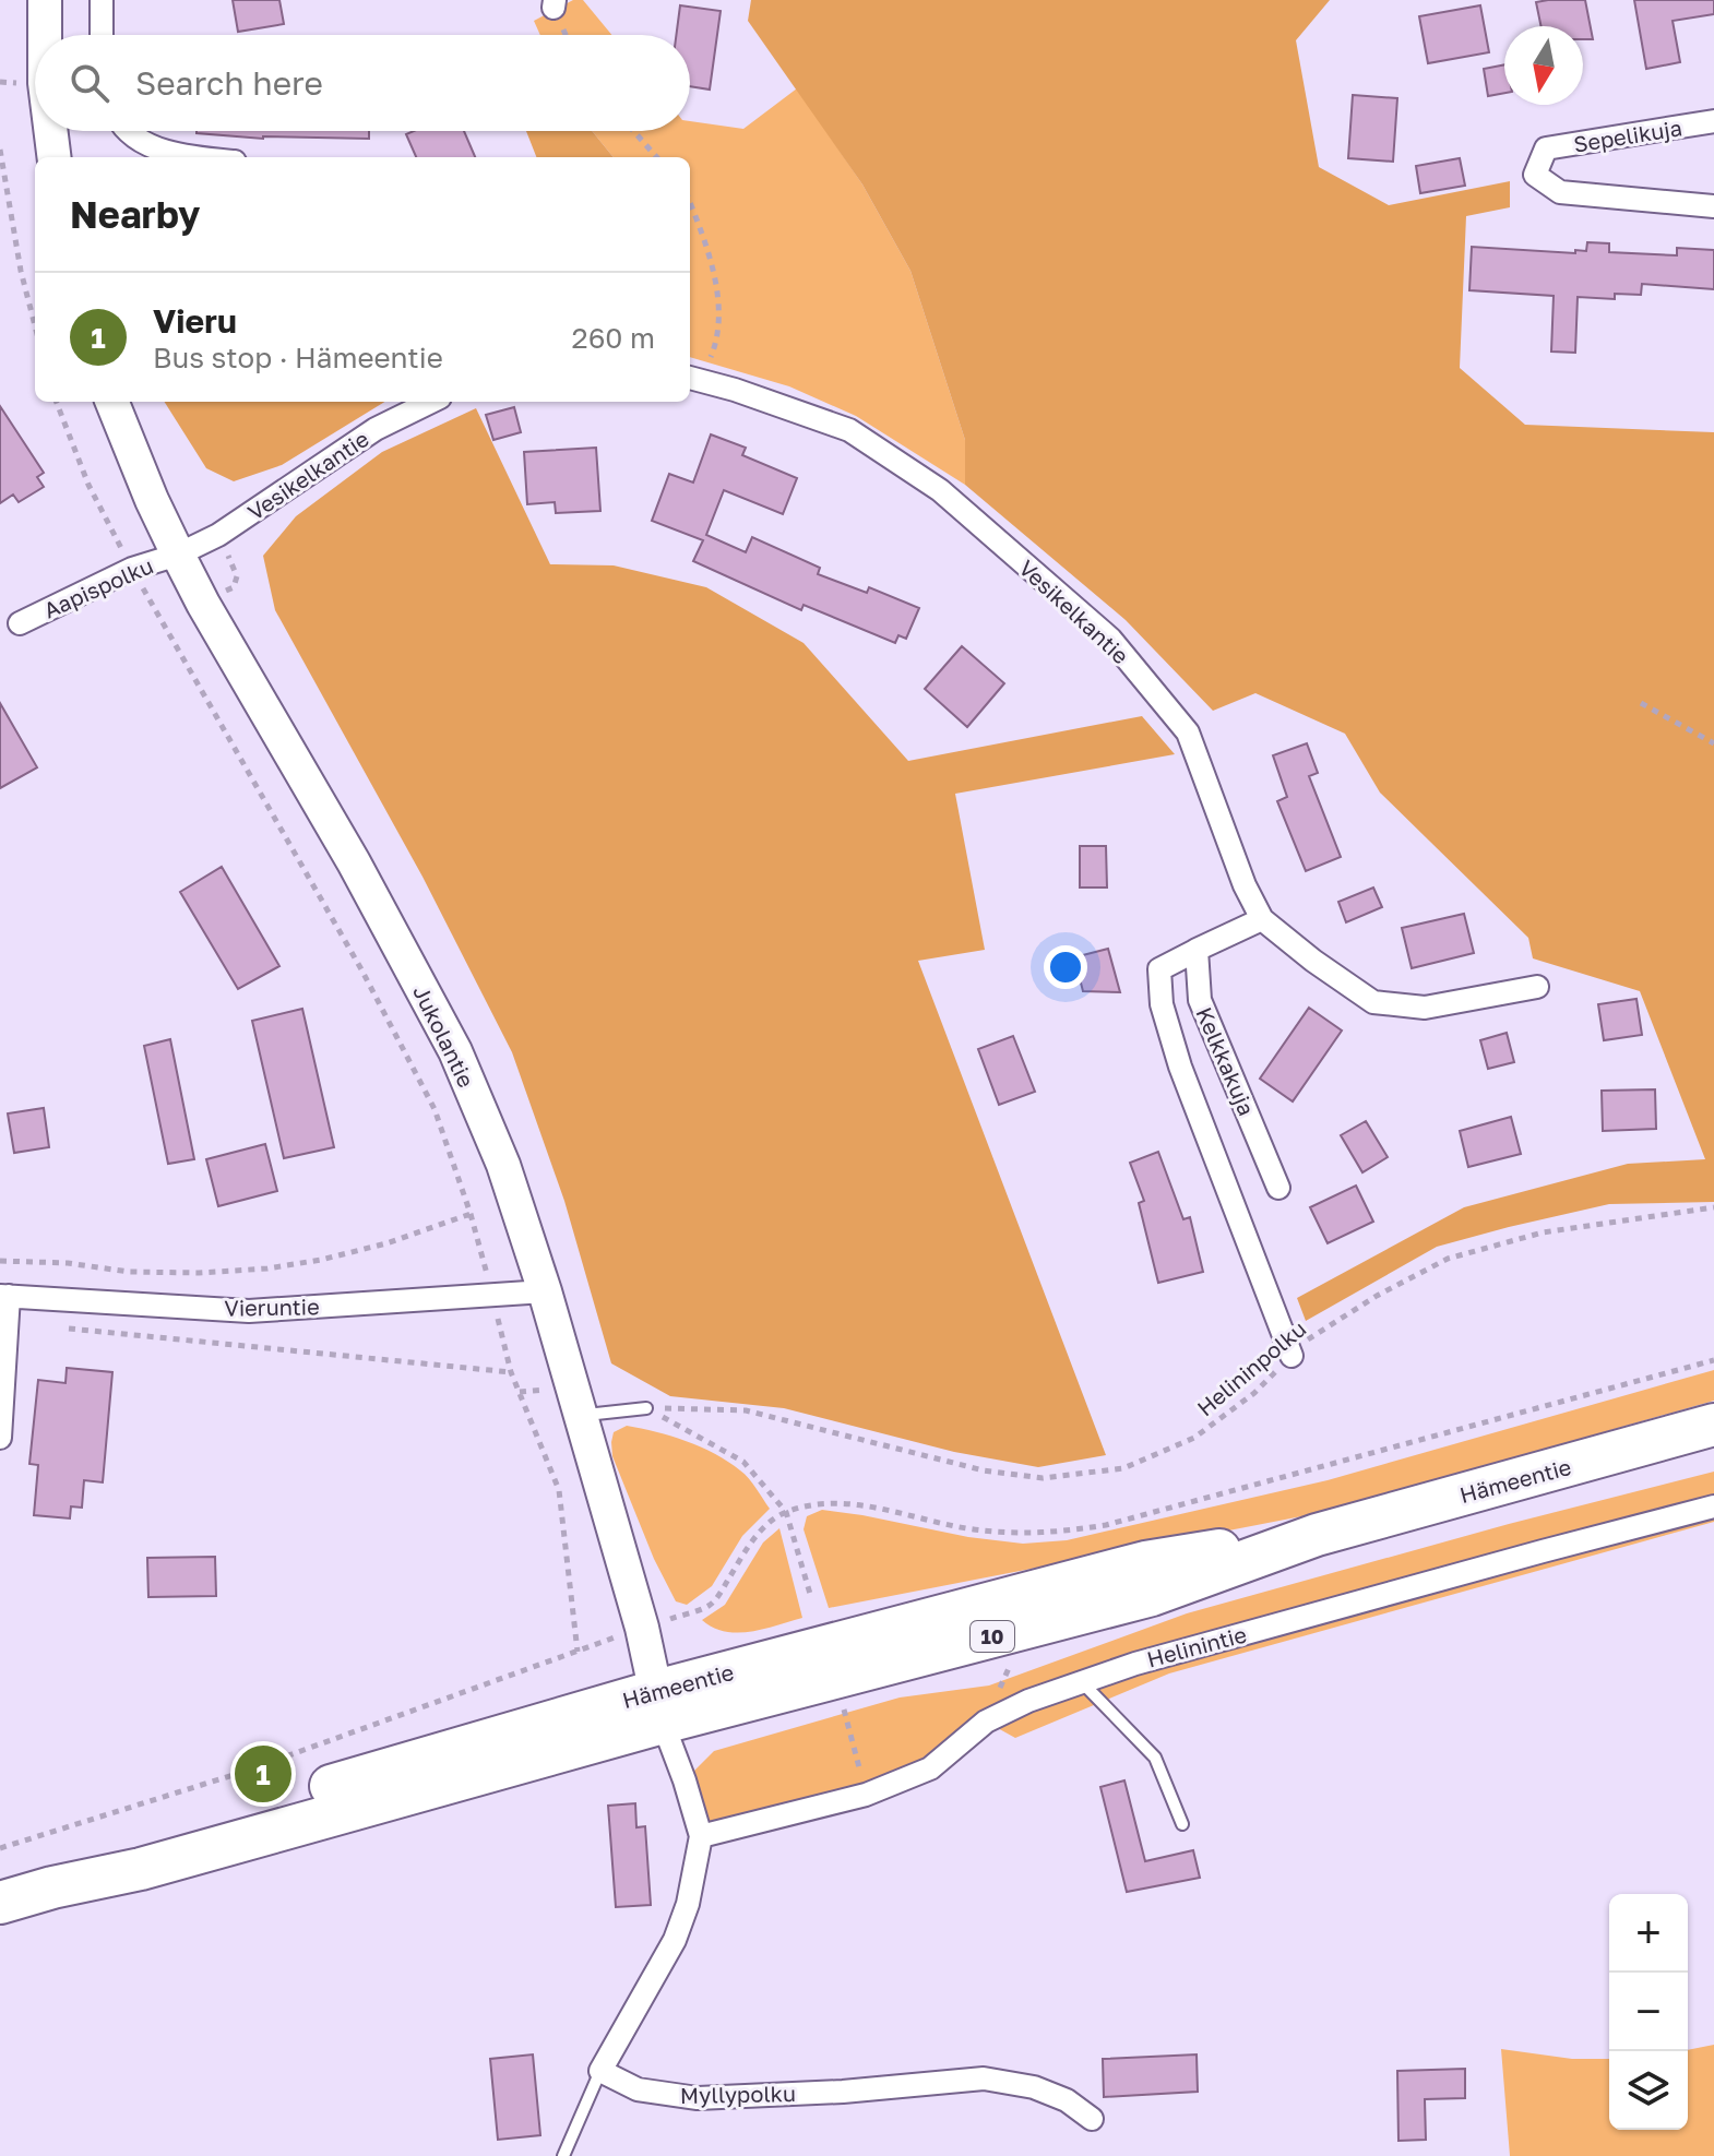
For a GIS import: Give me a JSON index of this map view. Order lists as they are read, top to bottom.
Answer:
{
  "streets": {
    "highway": ["Hämeentie", "10"],
    "street": [
      "Sepelikuja",
      "Vesikelkantie",
      "Aapispolku",
      "Jukolantie",
      "Kelkkakuja",
      "Vieruntie",
      "Helinintie",
      "Myllypolku"
    ],
    "path": ["Helininpolku"]
  },
  "crossings": [
    ["Vesikelkantie", "Aapispolku"],
    ["Vesikelkantie", "Jukolantie"],
    ["Aapispolku", "Jukolantie"],
    ["Jukolantie", "Vieruntie"],
    ["Jukolantie", "Hämeentie"]
  ],
  "north": "bottom",
  "page": {
    "search": "Search here",
    "heading": "Nearby",
    "list": [
      {
        "mark": "1",
        "name": "Vieru",
        "note": "Bus stop · Hämeentie",
        "value": "260 m"
      }
    ],
    "pins": "1",
    "map_buttons": ["+", "−"]
  }
}
